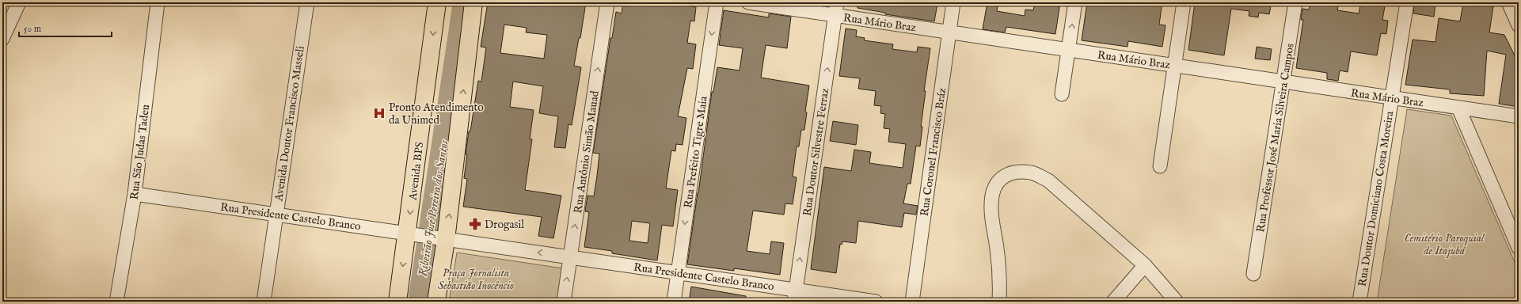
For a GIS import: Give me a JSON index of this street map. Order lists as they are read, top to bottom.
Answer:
{
  "streets": {
    "main road": ["Avenida BPS"],
    "street": [
      "Rua Mário Braz",
      "Avenida Doutor Francisco Masseli",
      "Rua Professor José Maria Silveira Campos",
      "Rua São Judas Tadeu",
      "Rua Antônio Simão Mauad",
      "Rua Prefeito Tigre Maia",
      "Rua Doutor Silvestre Ferraz",
      "Rua Coronel Francisco Bráz",
      "Rua Doutor Domiciano Costa Moreira",
      "Rua Presidente Castelo Branco"
    ]
  },
  "crossings": [
    ["Rua Mário Braz", "Rua Professor José Maria Silveira Campos"],
    ["Rua Mário Braz", "Rua Doutor Silvestre Ferraz"],
    ["Rua Mário Braz", "Rua Coronel Francisco Bráz"],
    ["Rua Mário Braz", "Rua Doutor Domiciano Costa Moreira"],
    ["Avenida Doutor Francisco Masseli", "Rua Presidente Castelo Branco"],
    ["Rua São Judas Tadeu", "Rua Presidente Castelo Branco"],
    ["Rua Antônio Simão Mauad", "Rua Presidente Castelo Branco"],
    ["Rua Prefeito Tigre Maia", "Rua Presidente Castelo Branco"],
    ["Rua Doutor Silvestre Ferraz", "Rua Presidente Castelo Branco"],
    ["Avenida BPS", "Rua Presidente Castelo Branco"]
  ],
  "one_way": ["Rua Antônio Simão Mauad", "Rua Prefeito Tigre Maia", "Rua Doutor Silvestre Ferraz"],
  "water": ["Ribeirão José Pereira dos Santos"],
  "parks": ["Cemitério Paroquial de Itajubá", "Praça Jornalista Sebastião Inocêncio"],
  "places": {
    "hospital": ["Pronto Atendimento da Unimed"],
    "pharmacy": ["Drogasil"]
  },
  "scale_bar": "50 m"
}
